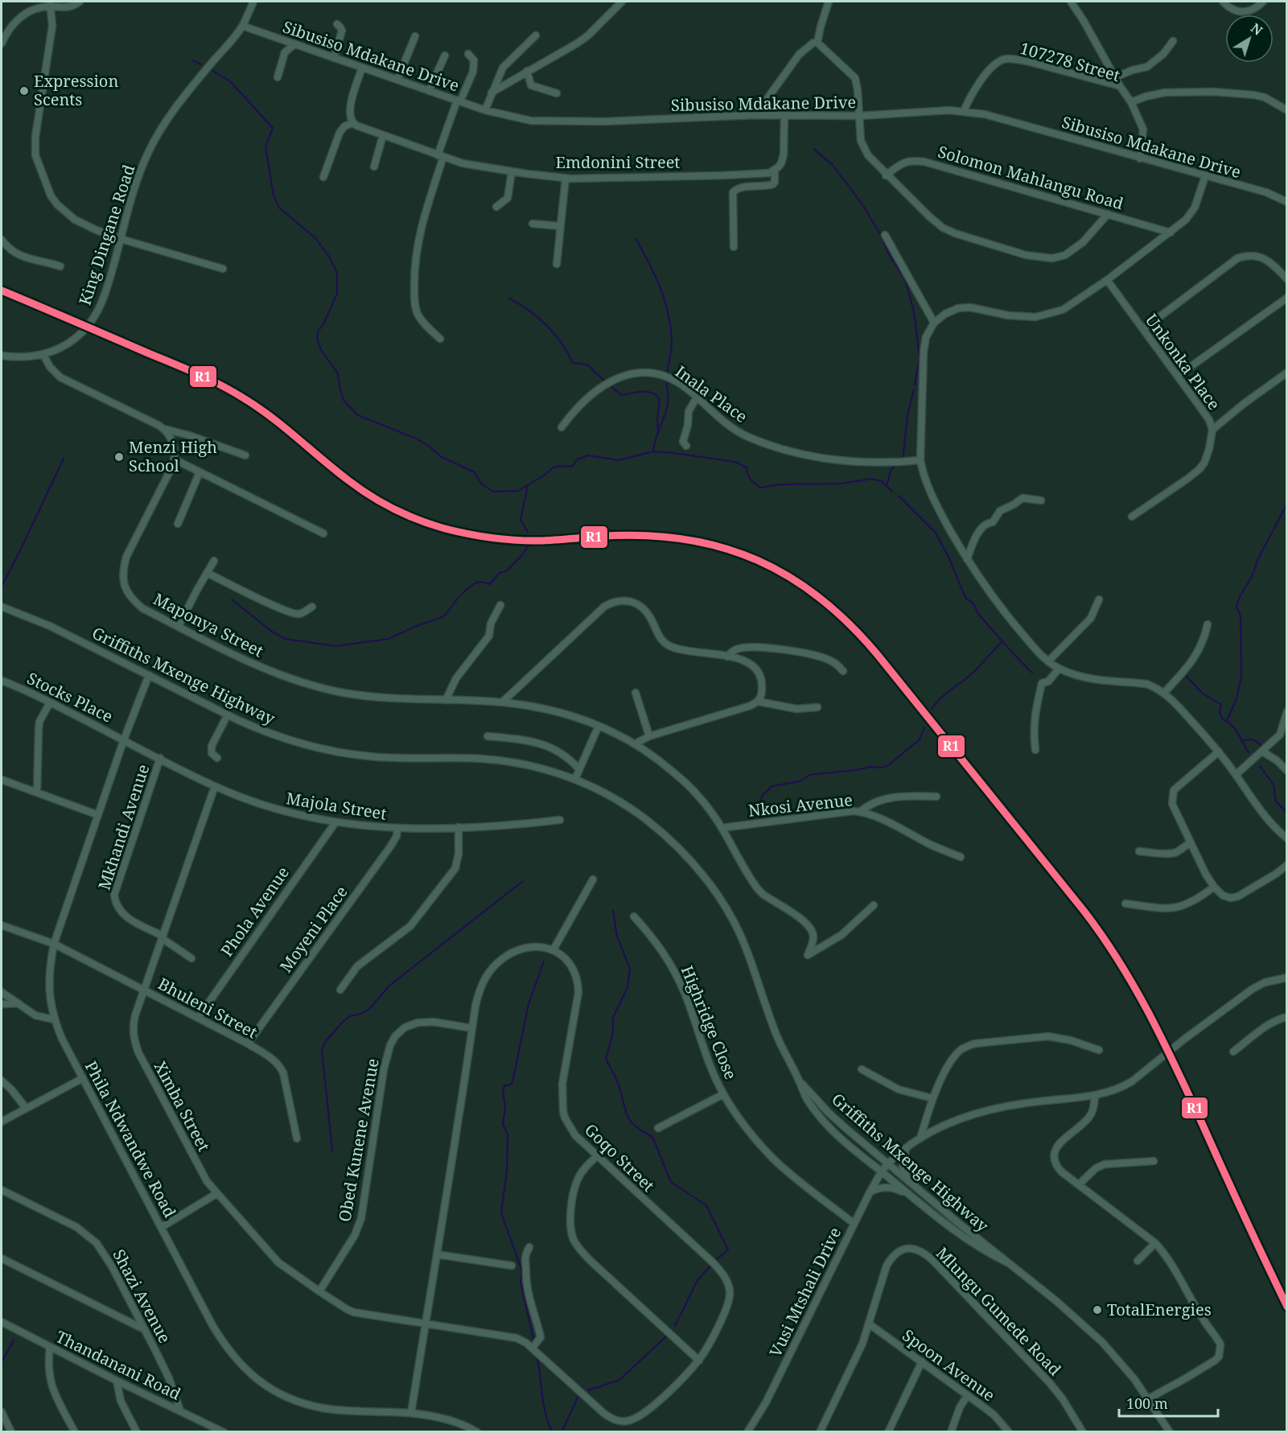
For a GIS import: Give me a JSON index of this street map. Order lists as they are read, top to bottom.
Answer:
{
  "streets": {
    "street": [
      "Sibusiso Mdakane Drive",
      "107278 Street",
      "Emdonini Street",
      "Solomon Mahlangu Road",
      "King Dingane Road",
      "Unkonka Place",
      "Inala Place",
      "Maponya Street",
      "Griffiths Mxenge Highway",
      "Stocks Place",
      "Nkosi Avenue",
      "Majola Street",
      "Mkhandi Avenue",
      "Phola Avenue",
      "Moyeni Place",
      "Bhuleni Street",
      "Highridge Close",
      "Ximba Street",
      "Phila Ndwandwe Road",
      "Obed Kunene Avenue",
      "Goqo Street",
      "Vusi Mtshali Drive",
      "Shazi Avenue",
      "Mlungu Gumede Road",
      "Thandanani Road",
      "Spoon Avenue"
    ]
  },
  "crossings": [
    ["Sibusiso Mdakane Drive", "107278 Street"],
    ["Sibusiso Mdakane Drive", "King Dingane Road"],
    ["Maponya Street", "Nkosi Avenue"],
    ["Griffiths Mxenge Highway", "Phila Ndwandwe Road"],
    ["Griffiths Mxenge Highway", "Vusi Mtshali Drive"],
    ["Stocks Place", "Majola Street"],
    ["Stocks Place", "Phila Ndwandwe Road"],
    ["Majola Street", "Mkhandi Avenue"],
    ["Majola Street", "Phola Avenue"],
    ["Majola Street", "Moyeni Place"],
    ["Majola Street", "Ximba Street"],
    ["Majola Street", "Phila Ndwandwe Road"],
    ["Mkhandi Avenue", "Ximba Street"],
    ["Phola Avenue", "Bhuleni Street"],
    ["Moyeni Place", "Bhuleni Street"],
    ["Bhuleni Street", "Ximba Street"],
    ["Bhuleni Street", "Phila Ndwandwe Road"],
    ["Highridge Close", "Vusi Mtshali Drive"],
    ["Ximba Street", "Obed Kunene Avenue"],
    ["Ximba Street", "Goqo Street"],
    ["Shazi Avenue", "Thandanani Road"],
    ["Mlungu Gumede Road", "Spoon Avenue"]
  ],
  "places": ["Expression Scents", "Menzi High School", "TotalEnergies"],
  "lines": ["transit line R1"],
  "scale_bar": "100 m",
  "north": "top right"
}
